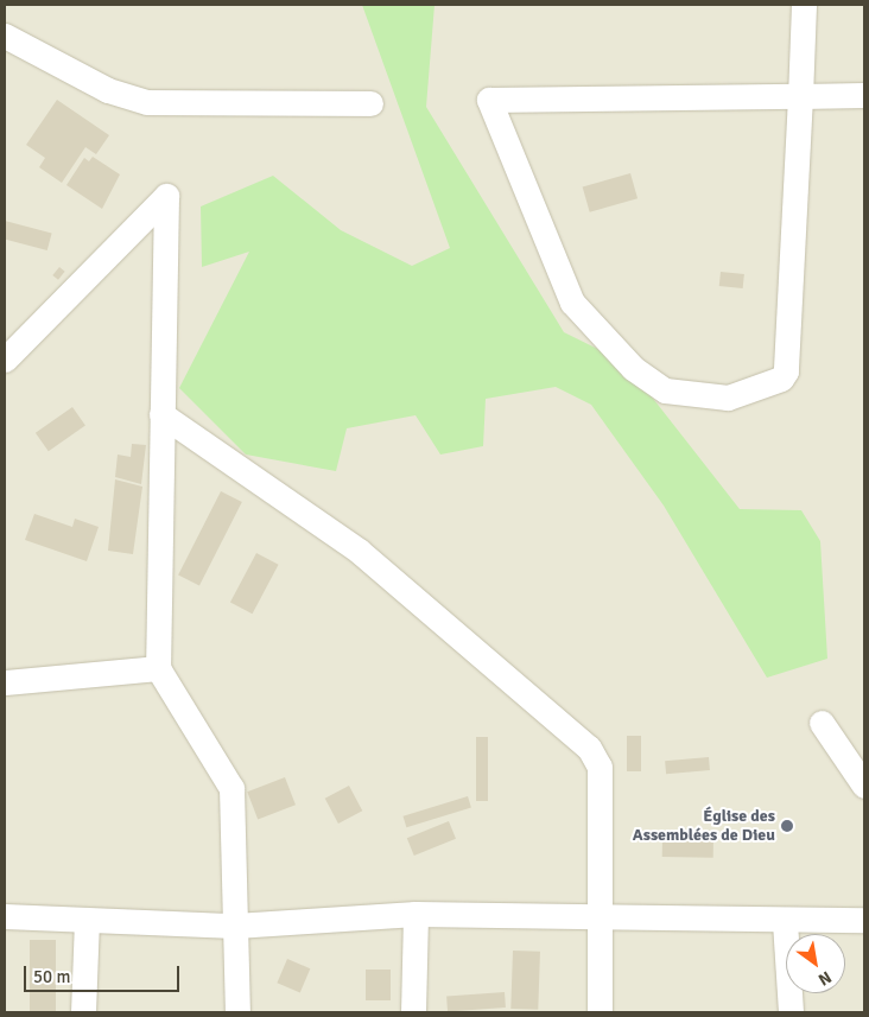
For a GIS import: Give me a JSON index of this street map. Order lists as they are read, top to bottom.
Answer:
{
  "places": ["Église des Assemblées de Dieu"],
  "scale_bar": "50 m",
  "north": "bottom right"
}
